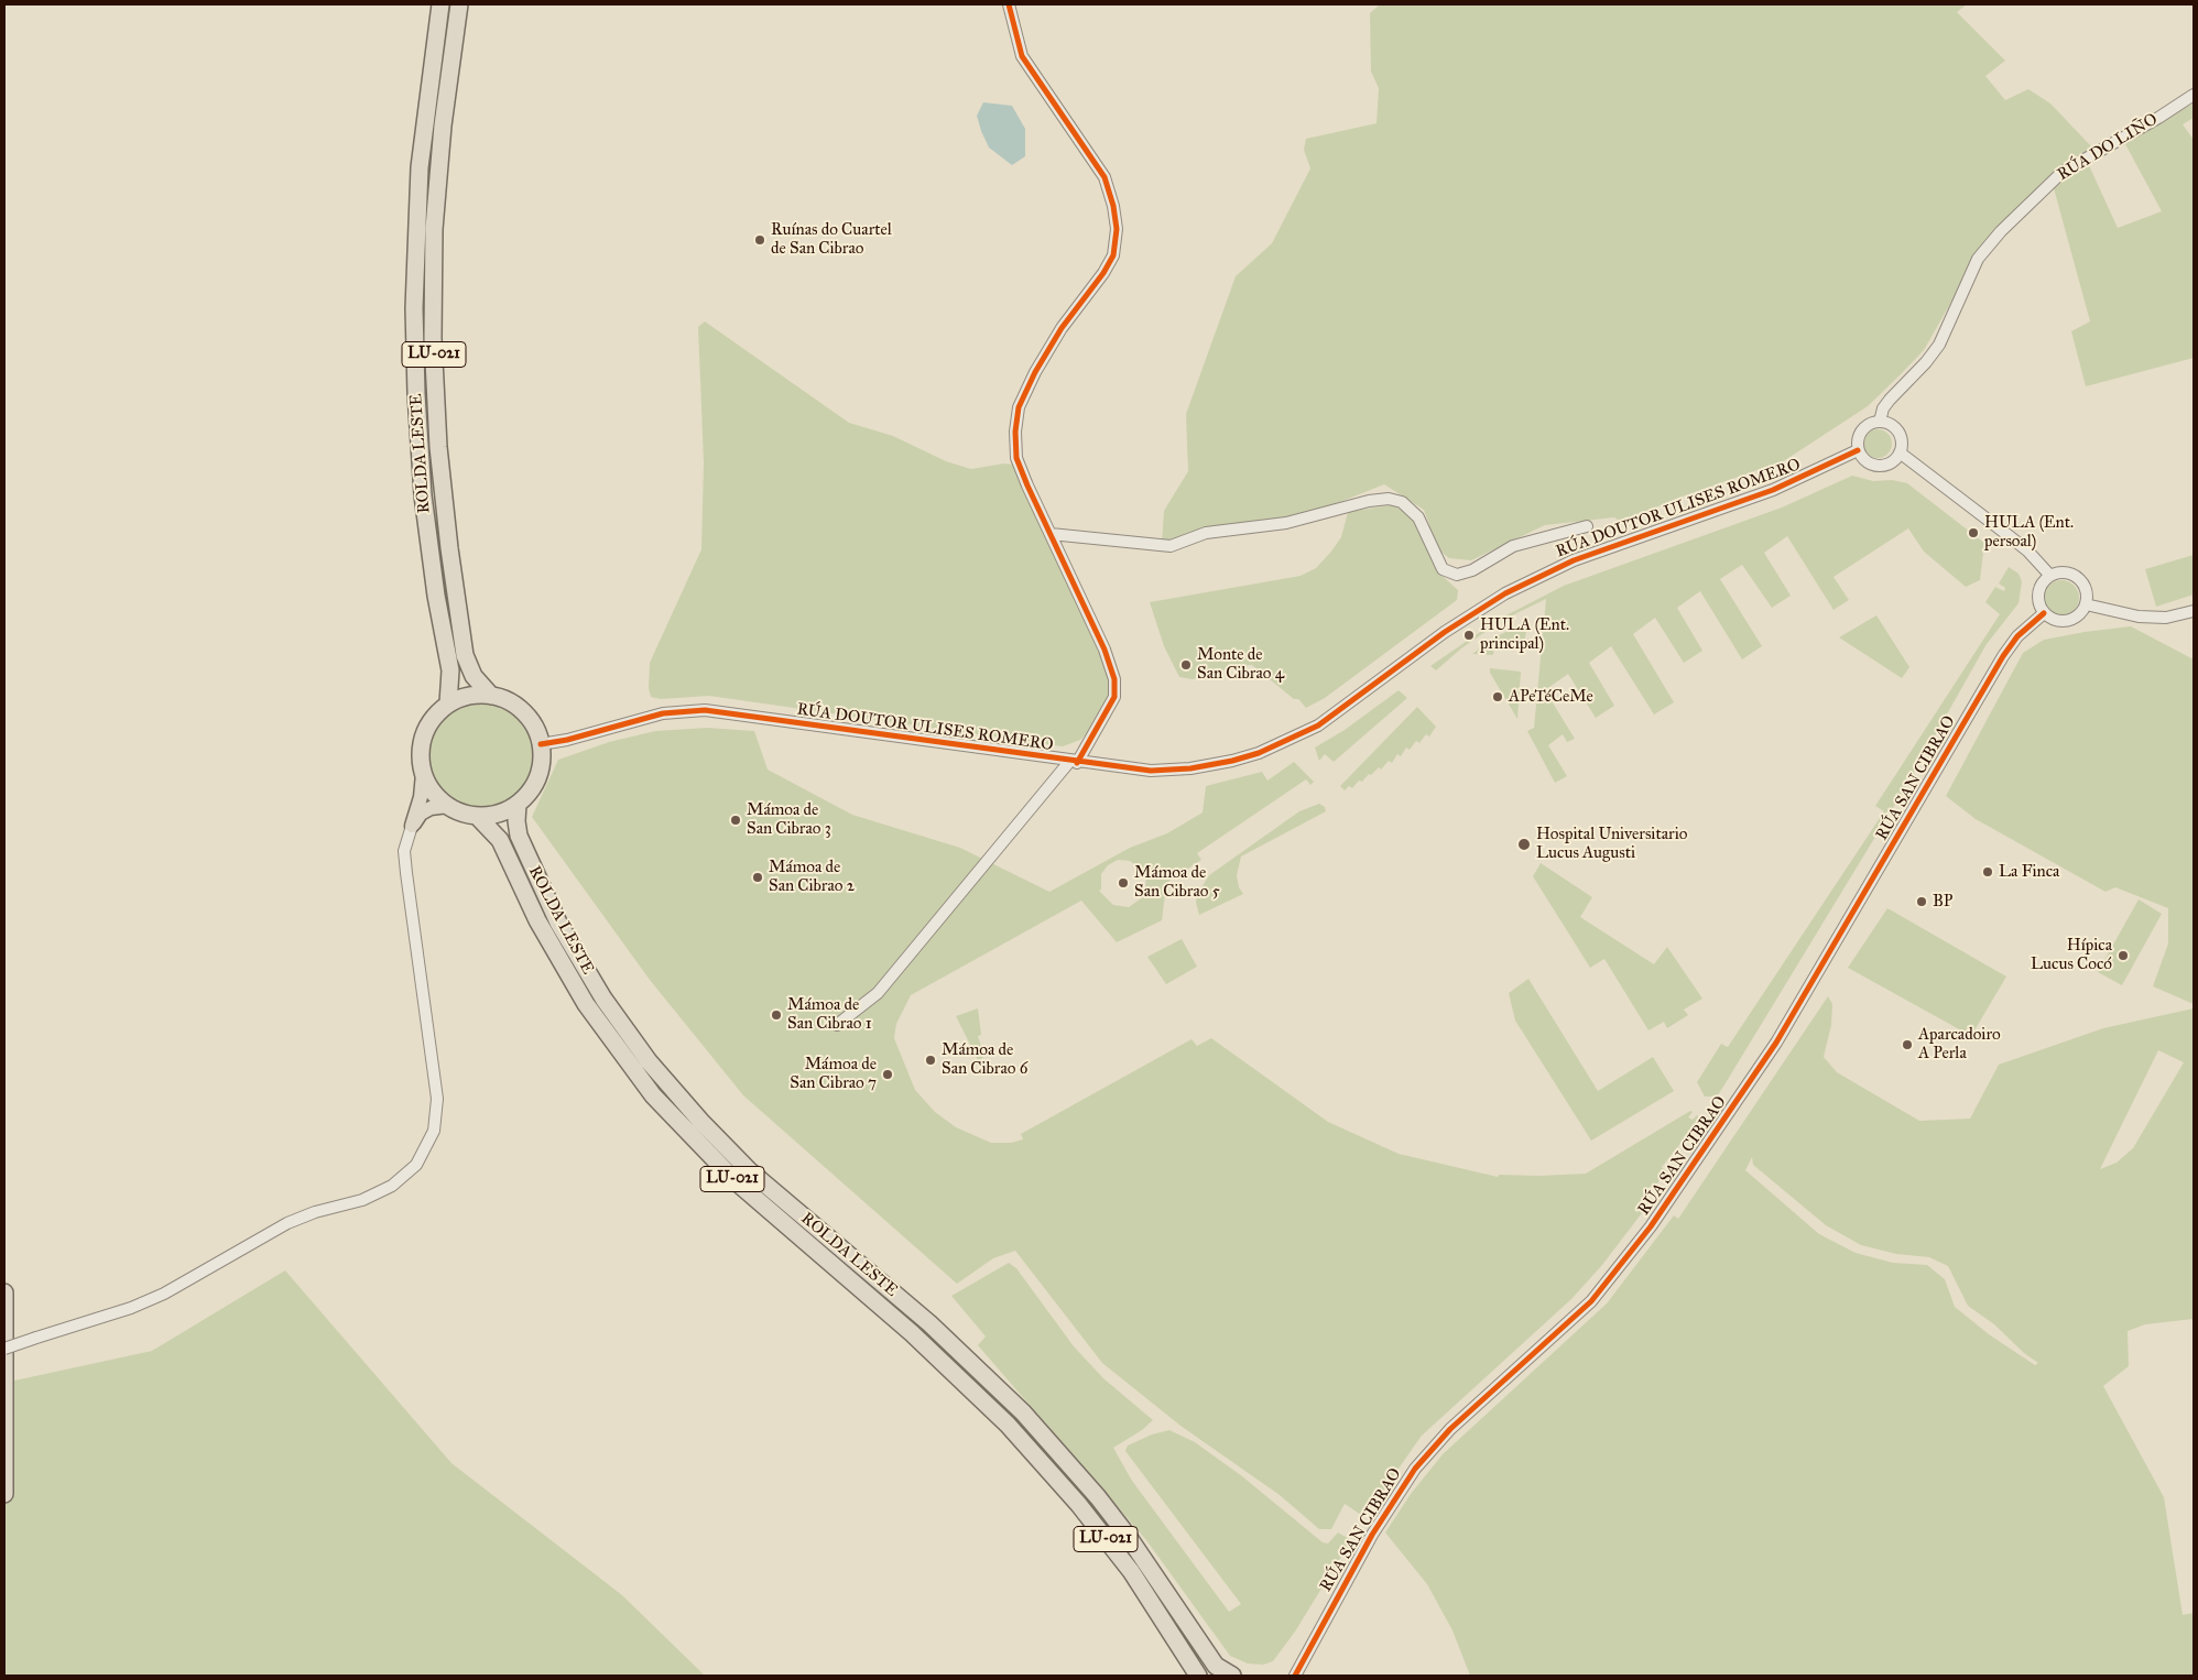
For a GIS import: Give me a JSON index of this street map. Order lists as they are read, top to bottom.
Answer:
{
  "streets": {
    "highway": ["LU-021", "ROLDA LESTE"],
    "street": ["RÚA DO LIÑO", "RÚA DOUTOR ULISES ROMERO", "RÚA SAN CIBRAO"]
  },
  "crossings": [
    ["RÚA DO LIÑO", "RÚA DOUTOR ULISES ROMERO"],
    ["ROLDA LESTE", "RÚA DOUTOR ULISES ROMERO"]
  ],
  "places": [
    "Ruínas do Cuartel de San Cibrao",
    "HULA (Ent. persoal)",
    "HULA (Ent. principal)",
    "Monte de San Cibrao 4",
    "APeTéCeMe",
    "Mámoa de San Cibrao 3",
    "Hospital Universitario Lucus Augusti",
    "La Finca",
    "Mámoa de San Cibrao 2",
    "Mámoa de San Cibrao 5",
    "BP",
    "Hípica Lucus Cocó",
    "Mámoa de San Cibrao 1",
    "Aparcadoiro A Perla",
    "Mámoa de San Cibrao 6",
    "Mámoa de San Cibrao 7"
  ]
}
